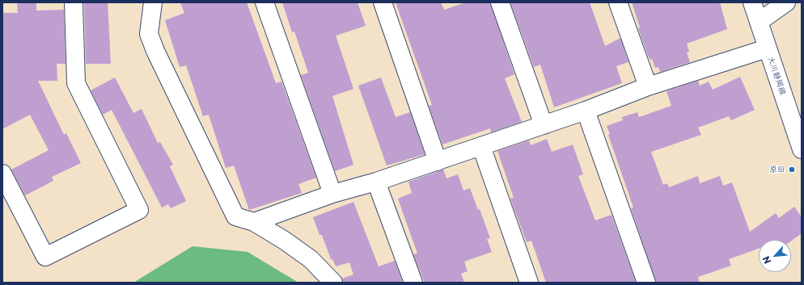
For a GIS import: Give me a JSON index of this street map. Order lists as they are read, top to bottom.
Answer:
{
  "streets": {
    "street": ["大川静岡線"]
  },
  "places": ["原田"],
  "north": "bottom left"
}
